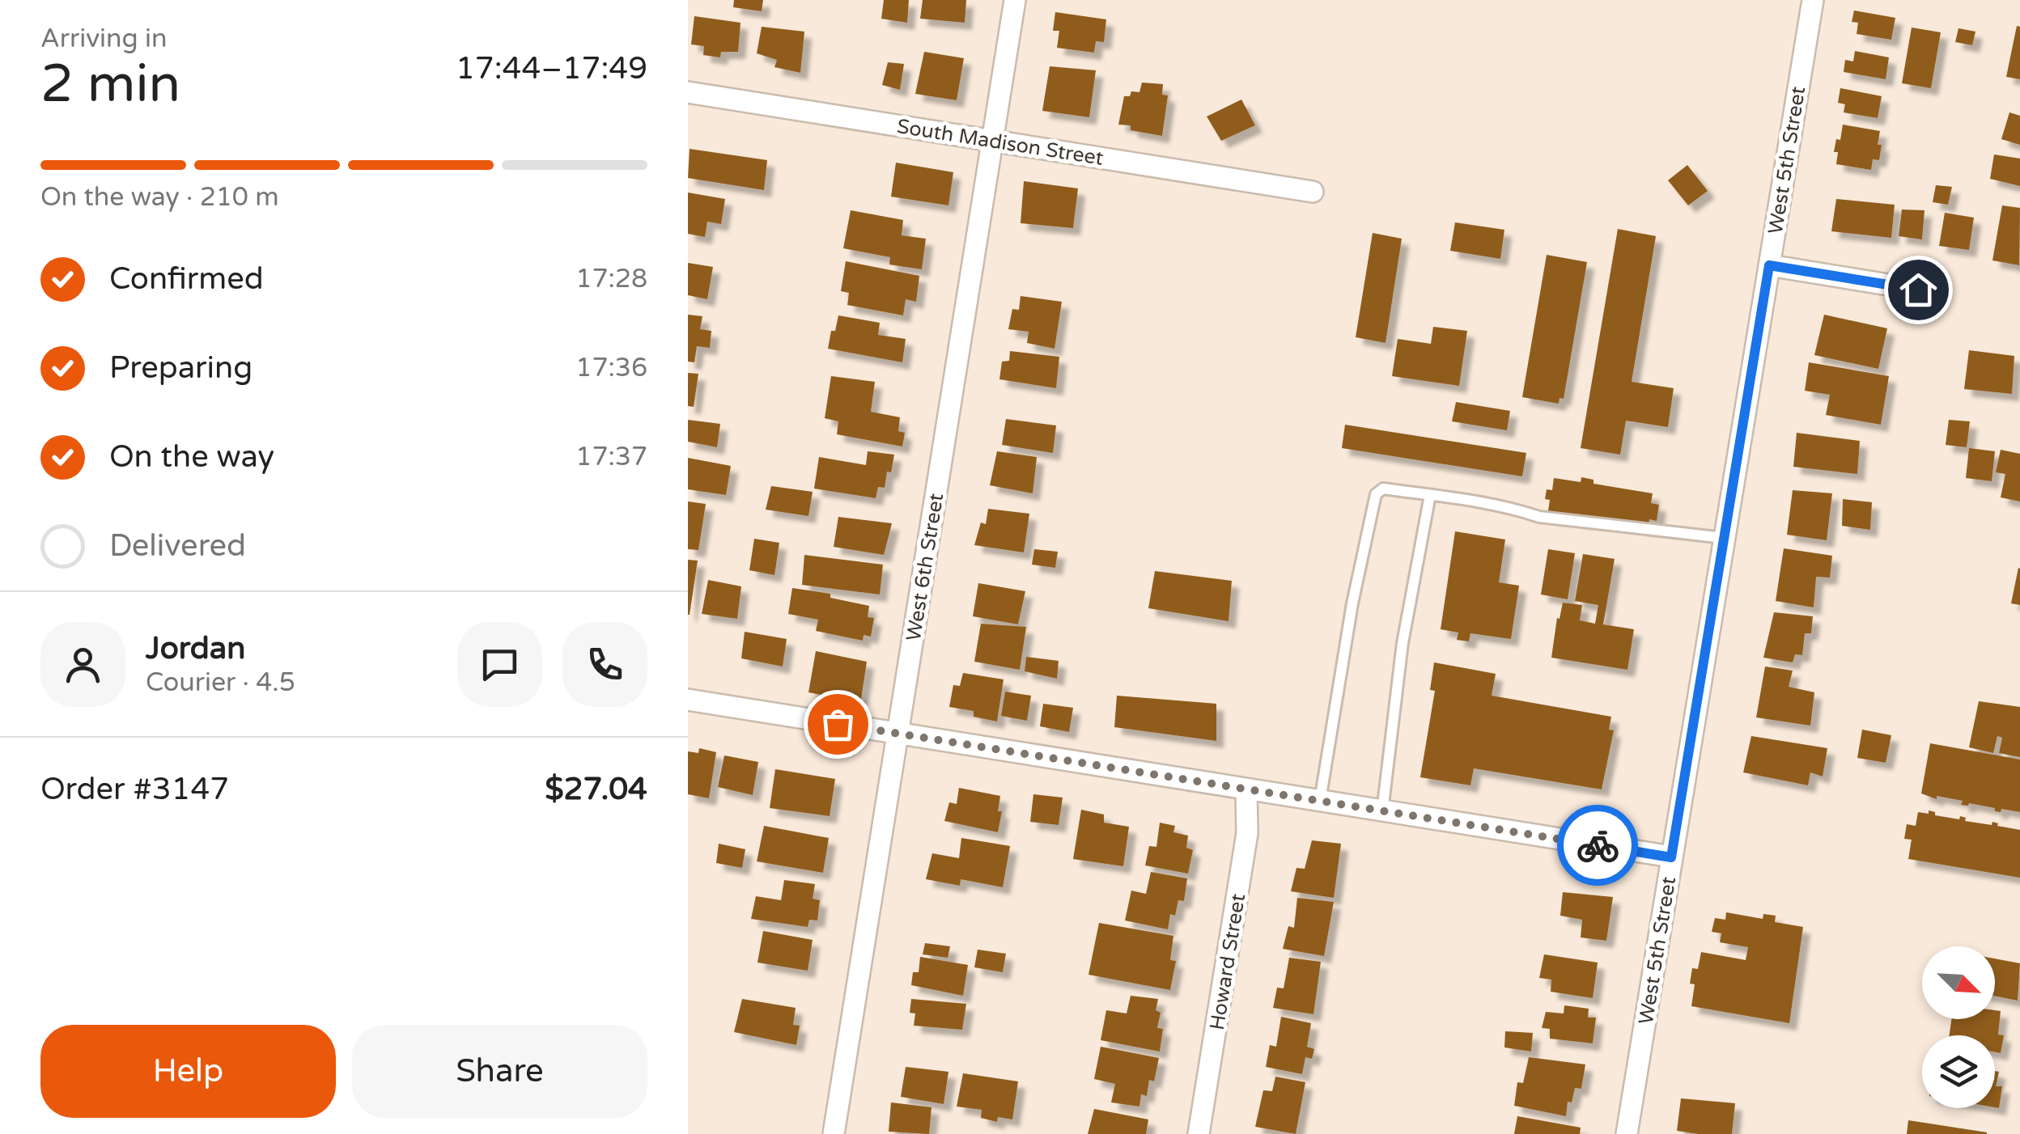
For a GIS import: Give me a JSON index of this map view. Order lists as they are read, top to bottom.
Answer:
{
  "streets": {
    "street": [
      "South Madison Street",
      "West 5th Street",
      "West 6th Street",
      "Howard Street"
    ]
  },
  "crossings": [
    ["South Madison Street", "West 6th Street"]
  ],
  "north": "bottom right",
  "page": {
    "heading": ["2 min", "Arriving in", "17:44–17:49"],
    "panel": [
      "Jordan",
      "Courier · 4.5",
      "Order #3147",
      "$27.04"
    ],
    "bar": "On the way · 210 m",
    "list": [
      ["Confirmed", "17:28"],
      ["Preparing", "17:36"],
      ["On the way", "17:37"],
      "Delivered"
    ],
    "buttons": ["Help", "Share"]
  }
}
